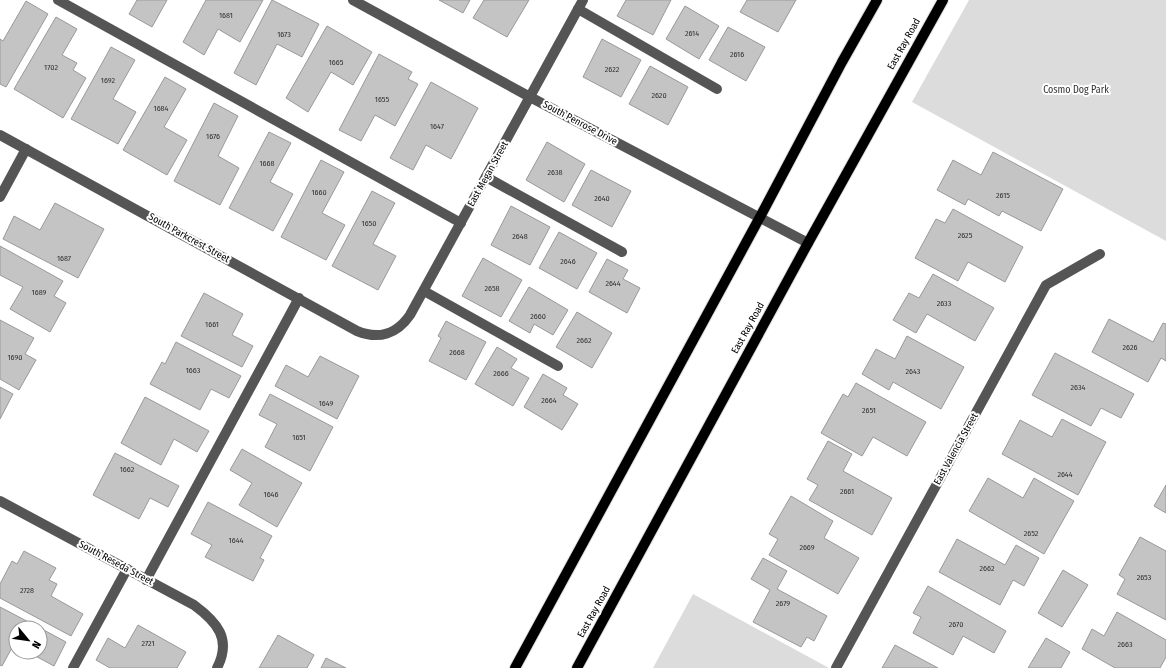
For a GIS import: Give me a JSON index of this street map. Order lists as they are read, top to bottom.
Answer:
{
  "streets": {
    "main road": ["East Ray Road"],
    "street": [
      "South Penrose Drive",
      "East Megan Street",
      "South Parkcrest Street",
      "East Valencia Street",
      "South Reseda Street"
    ]
  },
  "crossings": [
    ["East Ray Road", "South Penrose Drive"],
    ["South Penrose Drive", "East Megan Street"],
    ["East Megan Street", "South Parkcrest Street"]
  ],
  "parks": ["Cosmo Dog Park"],
  "house_numbers": [
    "1681",
    "2614",
    "1673",
    "2616",
    "1665",
    "1702",
    "2622",
    "1692",
    "2620",
    "1655",
    "1684",
    "1647",
    "1676",
    "1668",
    "2638",
    "1660",
    "2615",
    "2640",
    "1650",
    "2625",
    "2648",
    "1687",
    "2646",
    "2644",
    "2658",
    "1689",
    "2633",
    "2660",
    "1661",
    "2662",
    "2626",
    "2668",
    "1690",
    "1663",
    "2643",
    "2666",
    "2634",
    "2664",
    "1649",
    "2651",
    "1651",
    "1662",
    "2644",
    "2661",
    "1646",
    "2652",
    "1644",
    "2669",
    "2662",
    "2653",
    "2728",
    "2679",
    "2670",
    "2721",
    "2663"
  ],
  "north": "bottom right"
}
